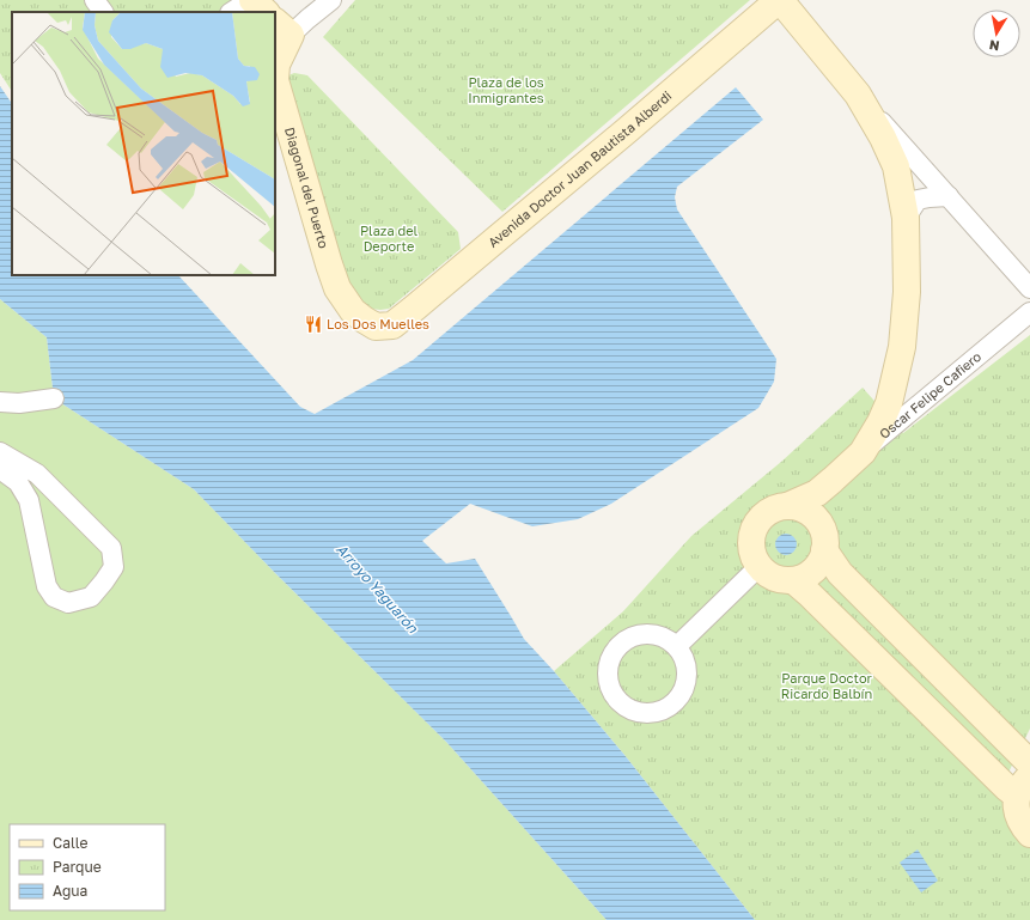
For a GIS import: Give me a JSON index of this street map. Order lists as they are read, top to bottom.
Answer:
{
  "streets": {
    "main road": ["Avenida Doctor Juan Bautista Alberdi", "Diagonal del Puerto", "Oscar Felipe Cafiero"]
  },
  "crossings": [
    ["Avenida Doctor Juan Bautista Alberdi", "Diagonal del Puerto"]
  ],
  "water": ["Arroyo Yaguarón"],
  "parks": ["Plaza de los Inmigrantes", "Plaza del Deporte", "Parque Doctor Ricardo Balbín"],
  "places": {
    "restaurant": ["Los Dos Muelles"]
  },
  "legend": ["Calle", "Parque", "Agua"],
  "north": "bottom"
}
